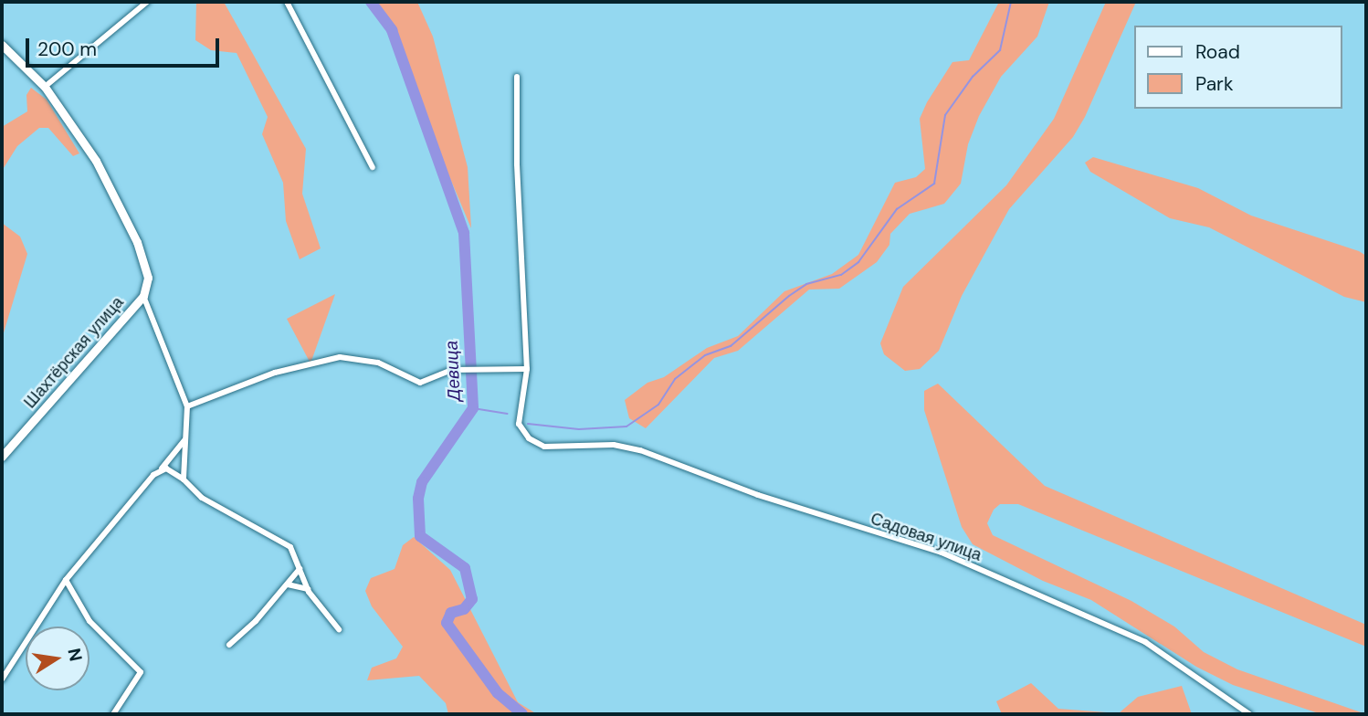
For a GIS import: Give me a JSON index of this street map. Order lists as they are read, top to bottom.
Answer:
{
  "streets": {
    "street": ["Шахтёрская улица", "Садовая улица"]
  },
  "water": ["Девица"],
  "legend": ["Road", "Park"],
  "scale_bar": "200 m",
  "north": "right"
}
